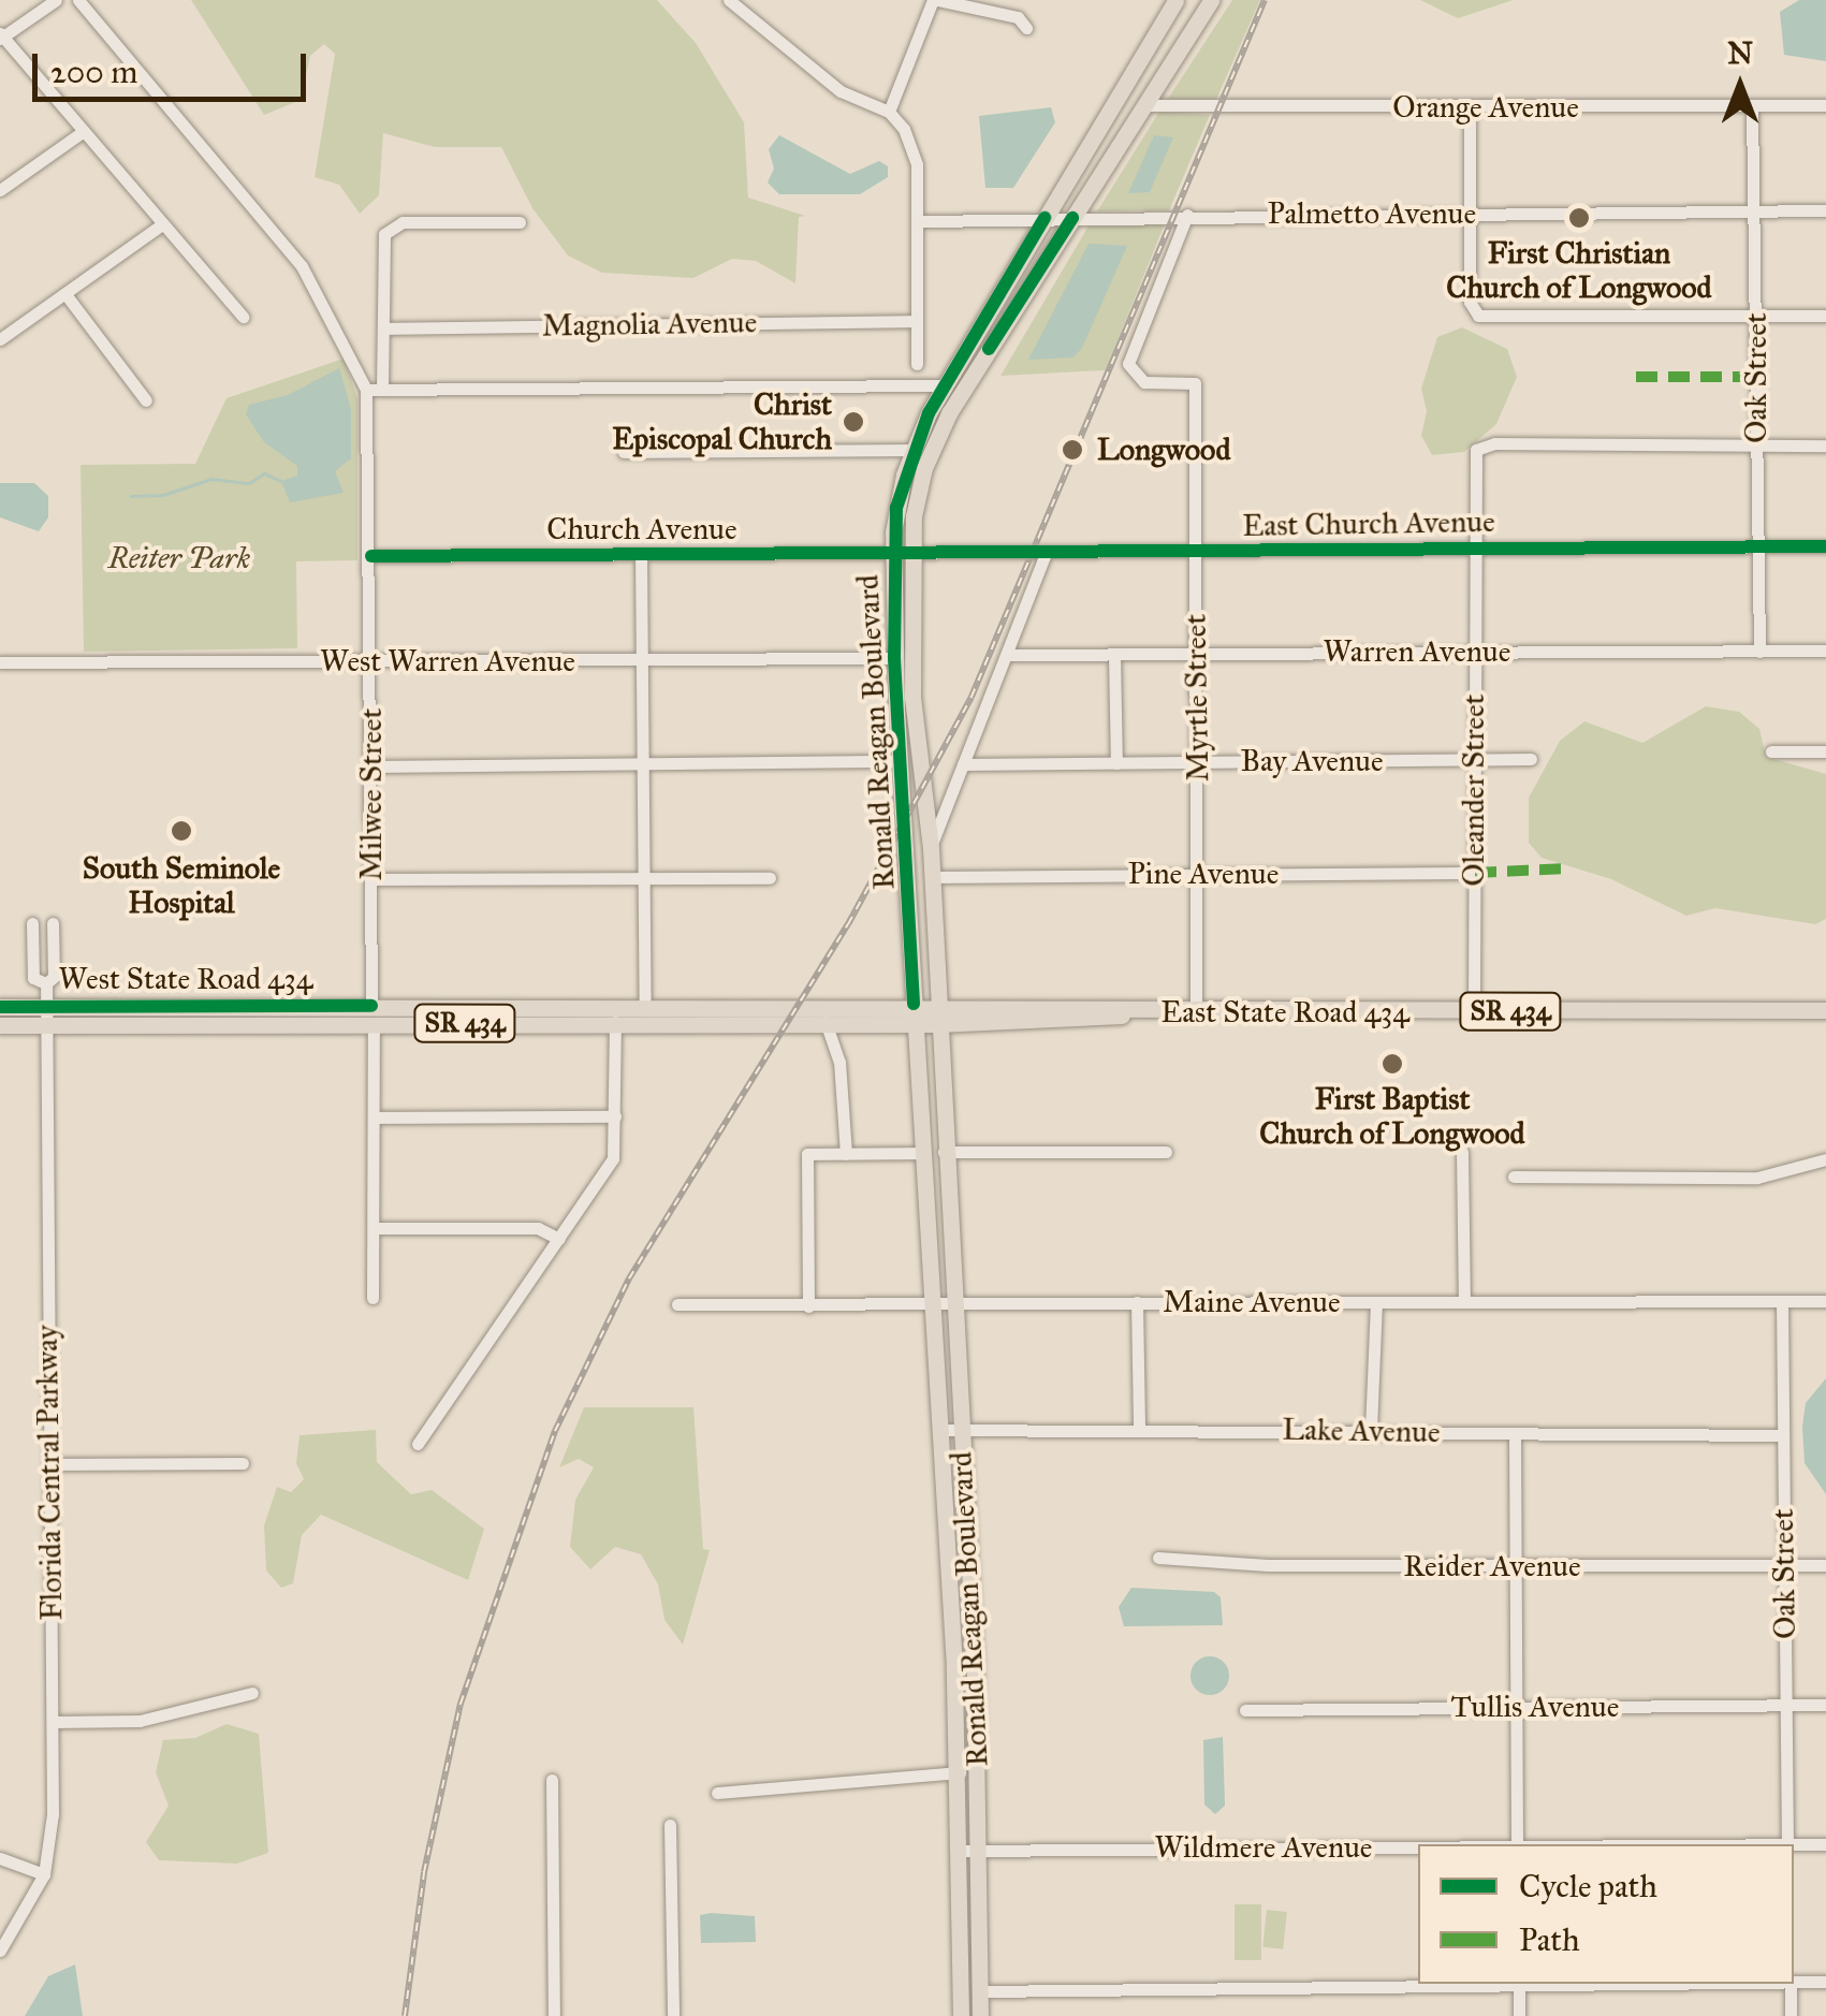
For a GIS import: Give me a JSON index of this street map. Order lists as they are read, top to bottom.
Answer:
{
  "streets": {
    "main road": [
      "Ronald Reagan Boulevard",
      "West State Road 434",
      "SR 434",
      "East State Road 434"
    ],
    "street": [
      "Orange Avenue",
      "Palmetto Avenue",
      "Magnolia Avenue",
      "Oak Street",
      "East Church Avenue",
      "Church Avenue",
      "Warren Avenue",
      "West Warren Avenue",
      "Myrtle Street",
      "Bay Avenue",
      "Oleander Street",
      "Milwee Street",
      "Pine Avenue",
      "Maine Avenue",
      "Lake Avenue",
      "Florida Central Parkway",
      "Reider Avenue",
      "Tullis Avenue",
      "Wildmere Avenue"
    ]
  },
  "crossings": [
    ["Orange Avenue", "Oak Street"],
    ["Orange Avenue", "Ronald Reagan Boulevard"],
    ["Palmetto Avenue", "Oak Street"],
    ["Palmetto Avenue", "Myrtle Street"],
    ["Palmetto Avenue", "Ronald Reagan Boulevard"],
    ["Oak Street", "East Church Avenue"],
    ["Oak Street", "Warren Avenue"],
    ["Oak Street", "Oleander Street"],
    ["Oak Street", "Maine Avenue"],
    ["Oak Street", "Lake Avenue"],
    ["Oak Street", "Reider Avenue"],
    ["Oak Street", "Tullis Avenue"],
    ["East Church Avenue", "Church Avenue"],
    ["East Church Avenue", "Myrtle Street"],
    ["East Church Avenue", "Ronald Reagan Boulevard"],
    ["East Church Avenue", "Oleander Street"],
    ["Church Avenue", "Ronald Reagan Boulevard"],
    ["Church Avenue", "Milwee Street"],
    ["Warren Avenue", "Myrtle Street"],
    ["Warren Avenue", "Oleander Street"],
    ["West Warren Avenue", "Ronald Reagan Boulevard"],
    ["West Warren Avenue", "Milwee Street"],
    ["Myrtle Street", "Bay Avenue"],
    ["Myrtle Street", "Pine Avenue"],
    ["Myrtle Street", "East State Road 434"],
    ["Ronald Reagan Boulevard", "Pine Avenue"],
    ["Ronald Reagan Boulevard", "West State Road 434"],
    ["Ronald Reagan Boulevard", "SR 434"],
    ["Ronald Reagan Boulevard", "East State Road 434"],
    ["Ronald Reagan Boulevard", "Maine Avenue"],
    ["Ronald Reagan Boulevard", "Lake Avenue"],
    ["Ronald Reagan Boulevard", "Wildmere Avenue"],
    ["Bay Avenue", "Oleander Street"],
    ["Oleander Street", "Pine Avenue"],
    ["Oleander Street", "East State Road 434"],
    ["Milwee Street", "West State Road 434"],
    ["Milwee Street", "SR 434"],
    ["West State Road 434", "SR 434"],
    ["West State Road 434", "East State Road 434"],
    ["West State Road 434", "Florida Central Parkway"],
    ["SR 434", "East State Road 434"]
  ],
  "parks": ["Reiter Park"],
  "places": [
    "First Christian Church of Longwood",
    "Christ Episcopal Church",
    "Longwood",
    "South Seminole Hospital",
    "First Baptist Church of Longwood"
  ],
  "legend": ["Cycle path", "Path"],
  "scale_bar": "200 m",
  "north": "top"
}
